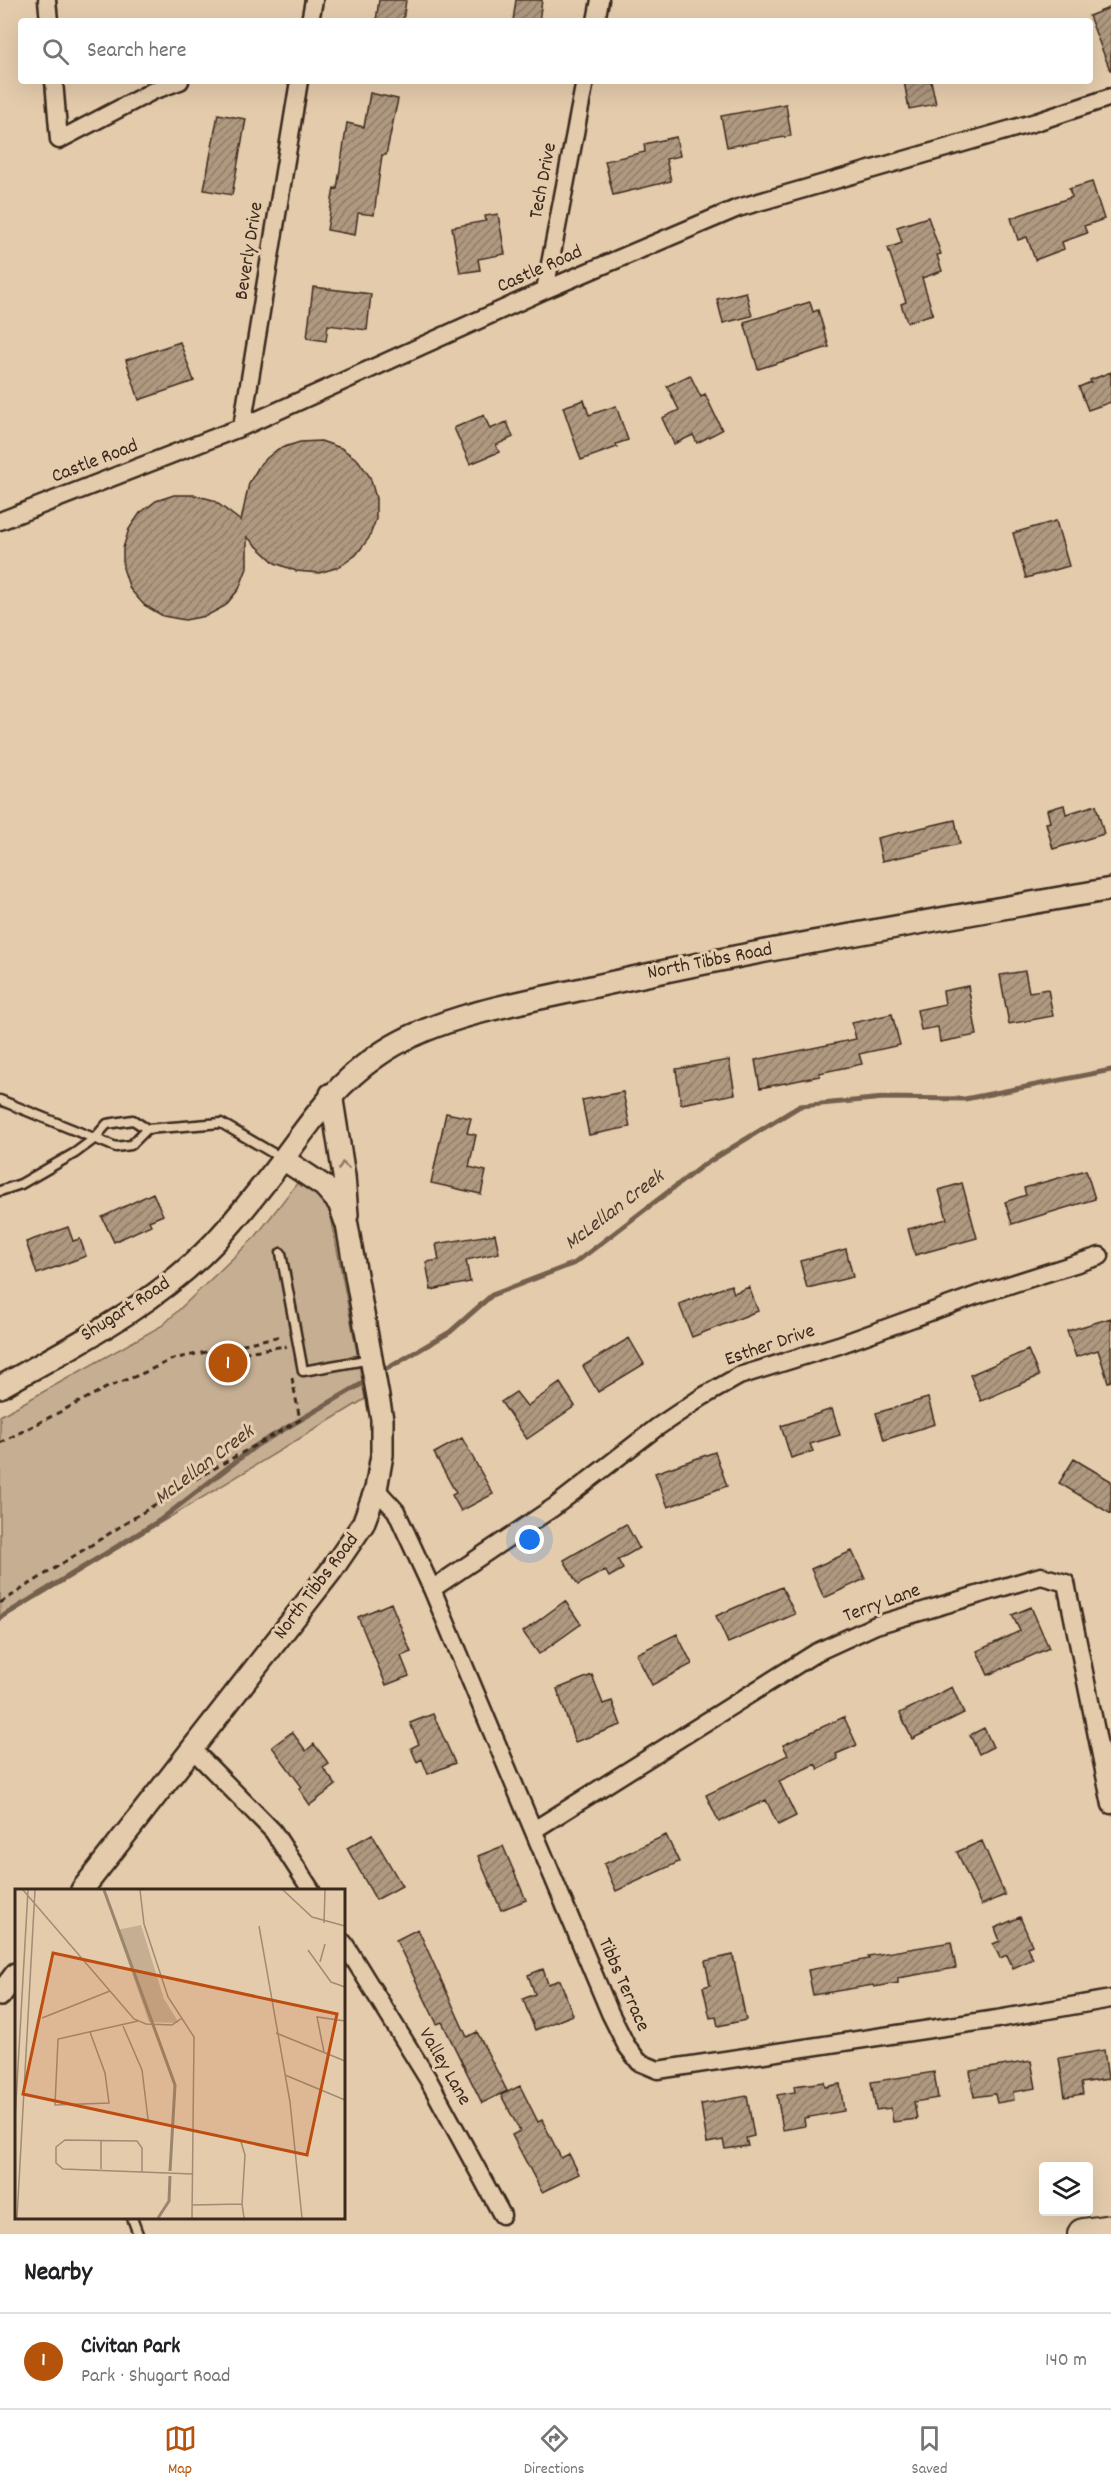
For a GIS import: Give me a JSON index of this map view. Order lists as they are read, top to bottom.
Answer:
{
  "streets": {
    "street": [
      "Tech Drive",
      "Beverly Drive",
      "Castle Road",
      "North Tibbs Road",
      "Shugart Road",
      "Esther Drive",
      "Terry Lane",
      "Tibbs Terrace",
      "Valley Lane"
    ]
  },
  "crossings": [
    ["Tech Drive", "Castle Road"],
    ["Beverly Drive", "Castle Road"],
    ["North Tibbs Road", "Shugart Road"],
    ["North Tibbs Road", "Tibbs Terrace"],
    ["Esther Drive", "Tibbs Terrace"],
    ["Terry Lane", "Tibbs Terrace"]
  ],
  "water": ["McLellan Creek"],
  "page": {
    "search": "Search here",
    "pins": "1",
    "heading": "Nearby",
    "list": [
      {
        "mark": "1",
        "name": "Civitan Park",
        "note": "Park · Shugart Road",
        "value": "140 m"
      }
    ],
    "nav": ["Map", "Directions", "Saved"]
  }
}
